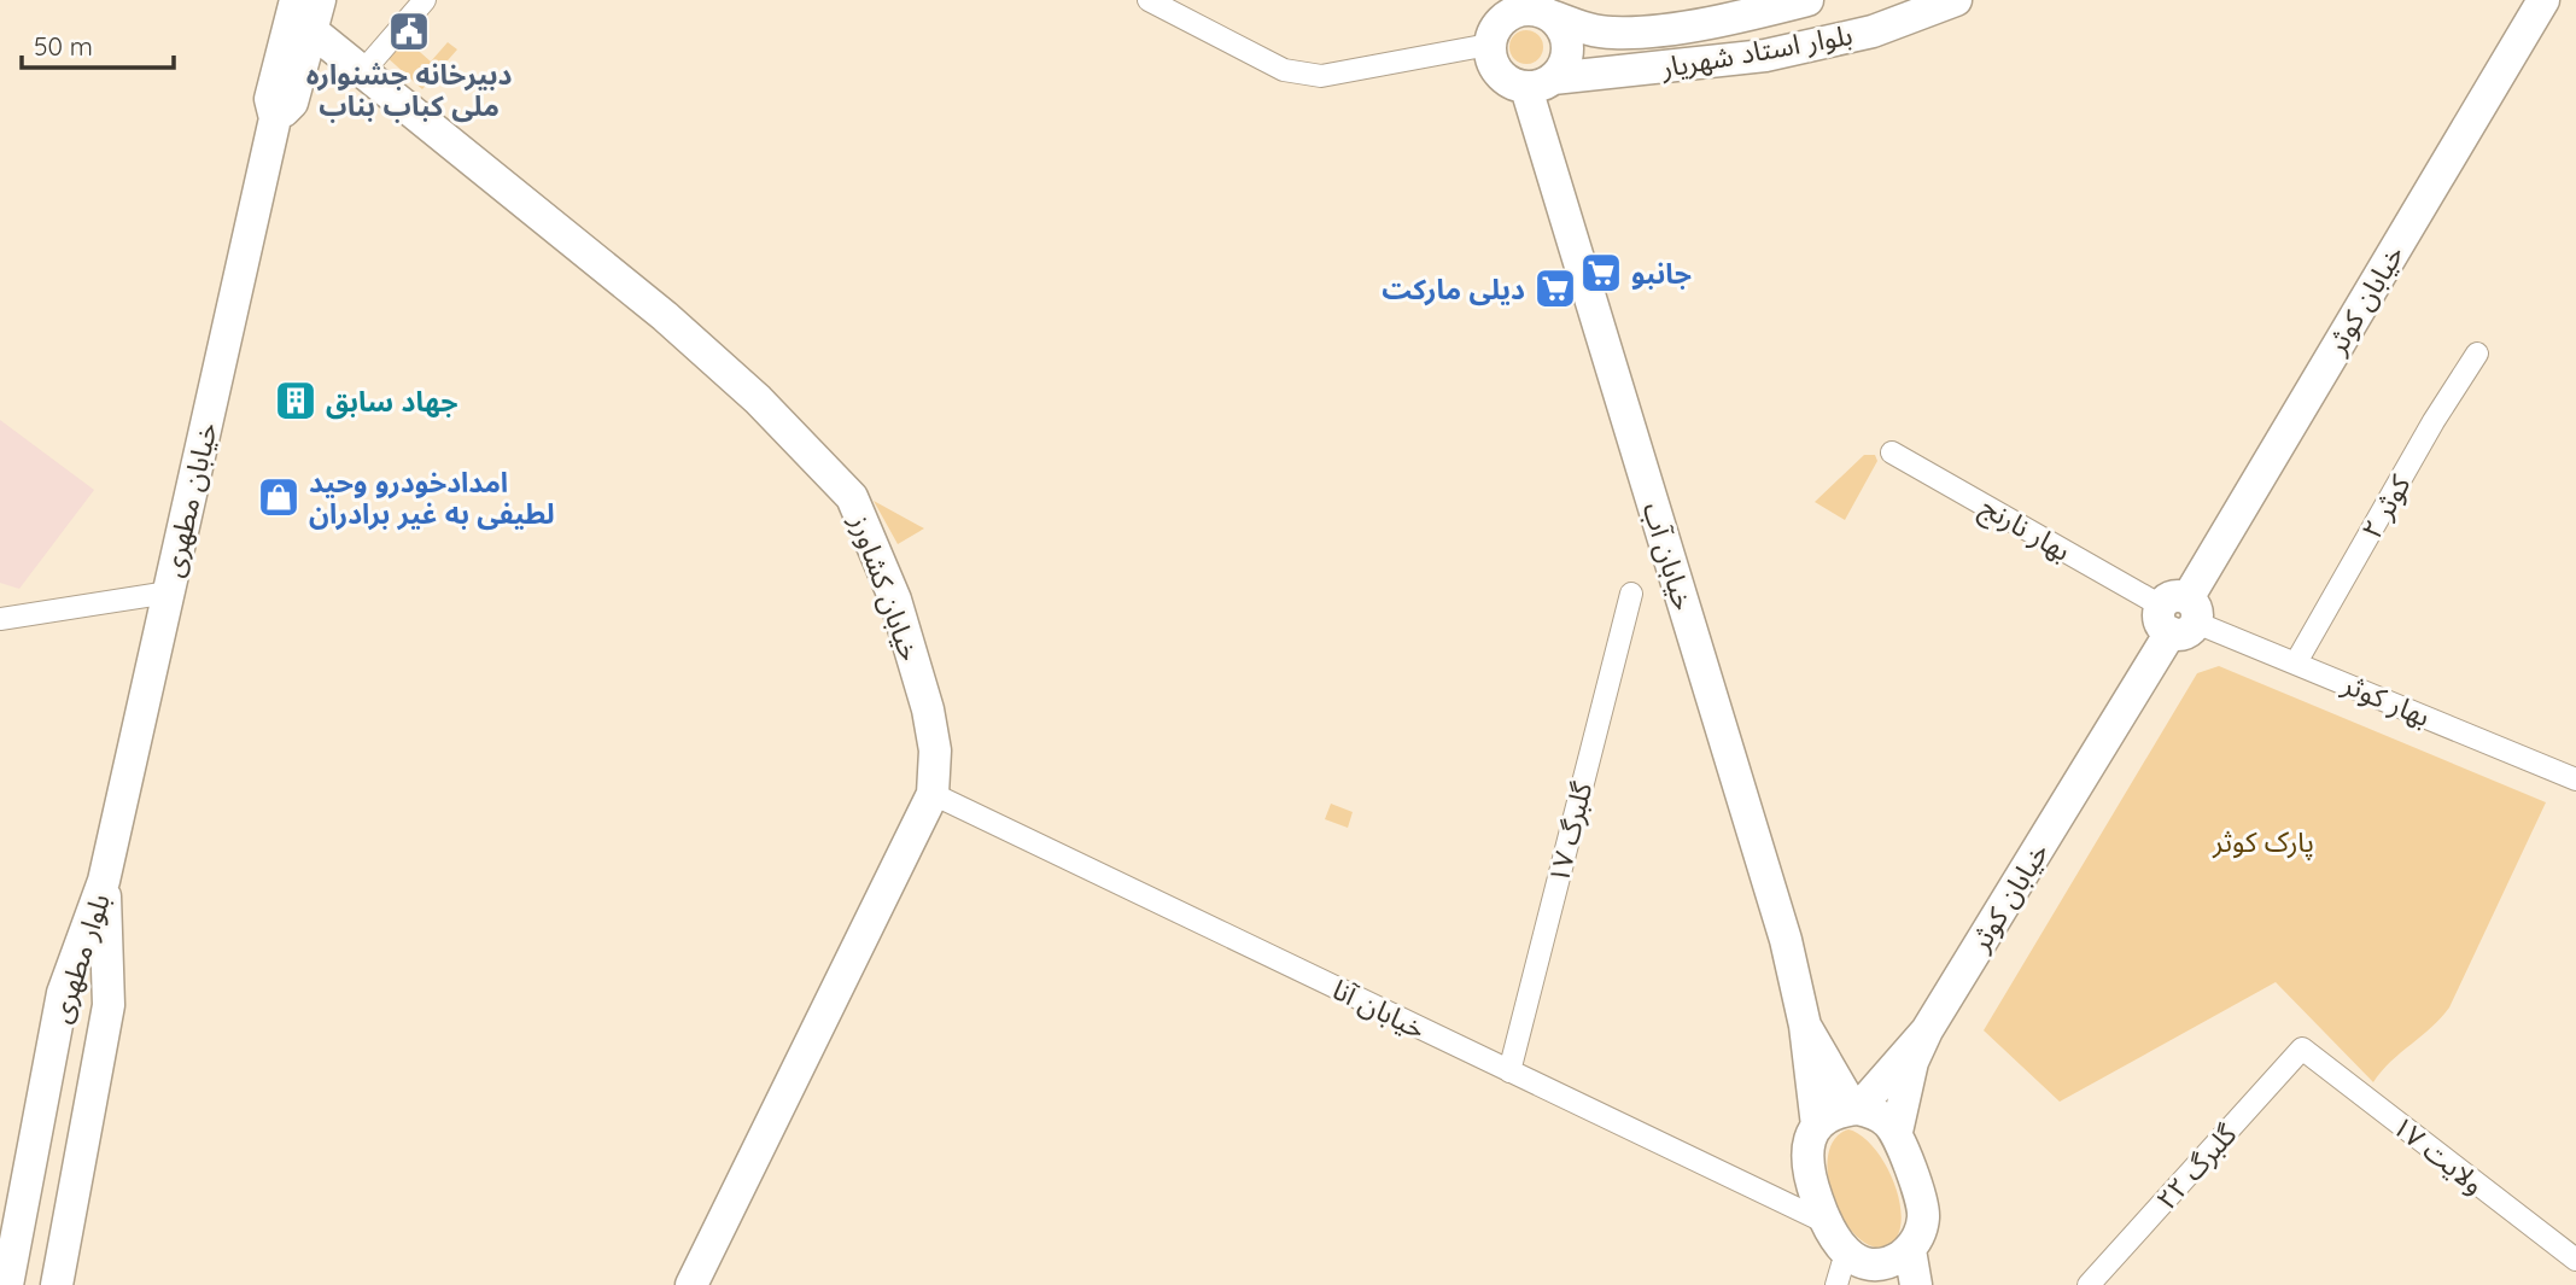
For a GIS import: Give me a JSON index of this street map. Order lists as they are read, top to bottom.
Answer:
{
  "streets": {
    "main road": [
      "بلوار استاد شهریار",
      "خیابان کوثر",
      "خیابان مطهری",
      "خیابان آب",
      "خیابان کشاورز",
      "بلوار مطهری"
    ],
    "street": [
      "کوثر ۲",
      "بهار نارنج",
      "بهار کوثر",
      "گلبرگ ۱۷",
      "خیابان آنا",
      "ولایت ۱۷",
      "گلبرگ ۲۲"
    ]
  },
  "crossings": [
    ["بلوار استاد شهریار", "خیابان آب"],
    ["خیابان کوثر", "بهار نارنج"],
    ["خیابان کوثر", "خیابان آب"],
    ["خیابان کوثر", "بهار کوثر"],
    ["خیابان کوثر", "خیابان آنا"],
    ["خیابان مطهری", "خیابان کشاورز"],
    ["خیابان مطهری", "بلوار مطهری"],
    ["کوثر ۲", "بهار کوثر"],
    ["بهار نارنج", "بهار کوثر"],
    ["خیابان آب", "خیابان آنا"],
    ["خیابان کشاورز", "خیابان آنا"],
    ["گلبرگ ۱۷", "خیابان آنا"],
    ["ولایت ۱۷", "گلبرگ ۲۲"]
  ],
  "parks": ["پارک کوثر"],
  "places": {
    "public building": ["دبیرخانه جشنواره ملی کباب بناب"],
    "supermarket": ["جانبو", "دیلی مارکت"],
    "building": ["جهاد سابق"],
    "shop": ["امدادخودرو وحید لطیفی به غیر برادران"]
  },
  "scale_bar": "50 m"
}
